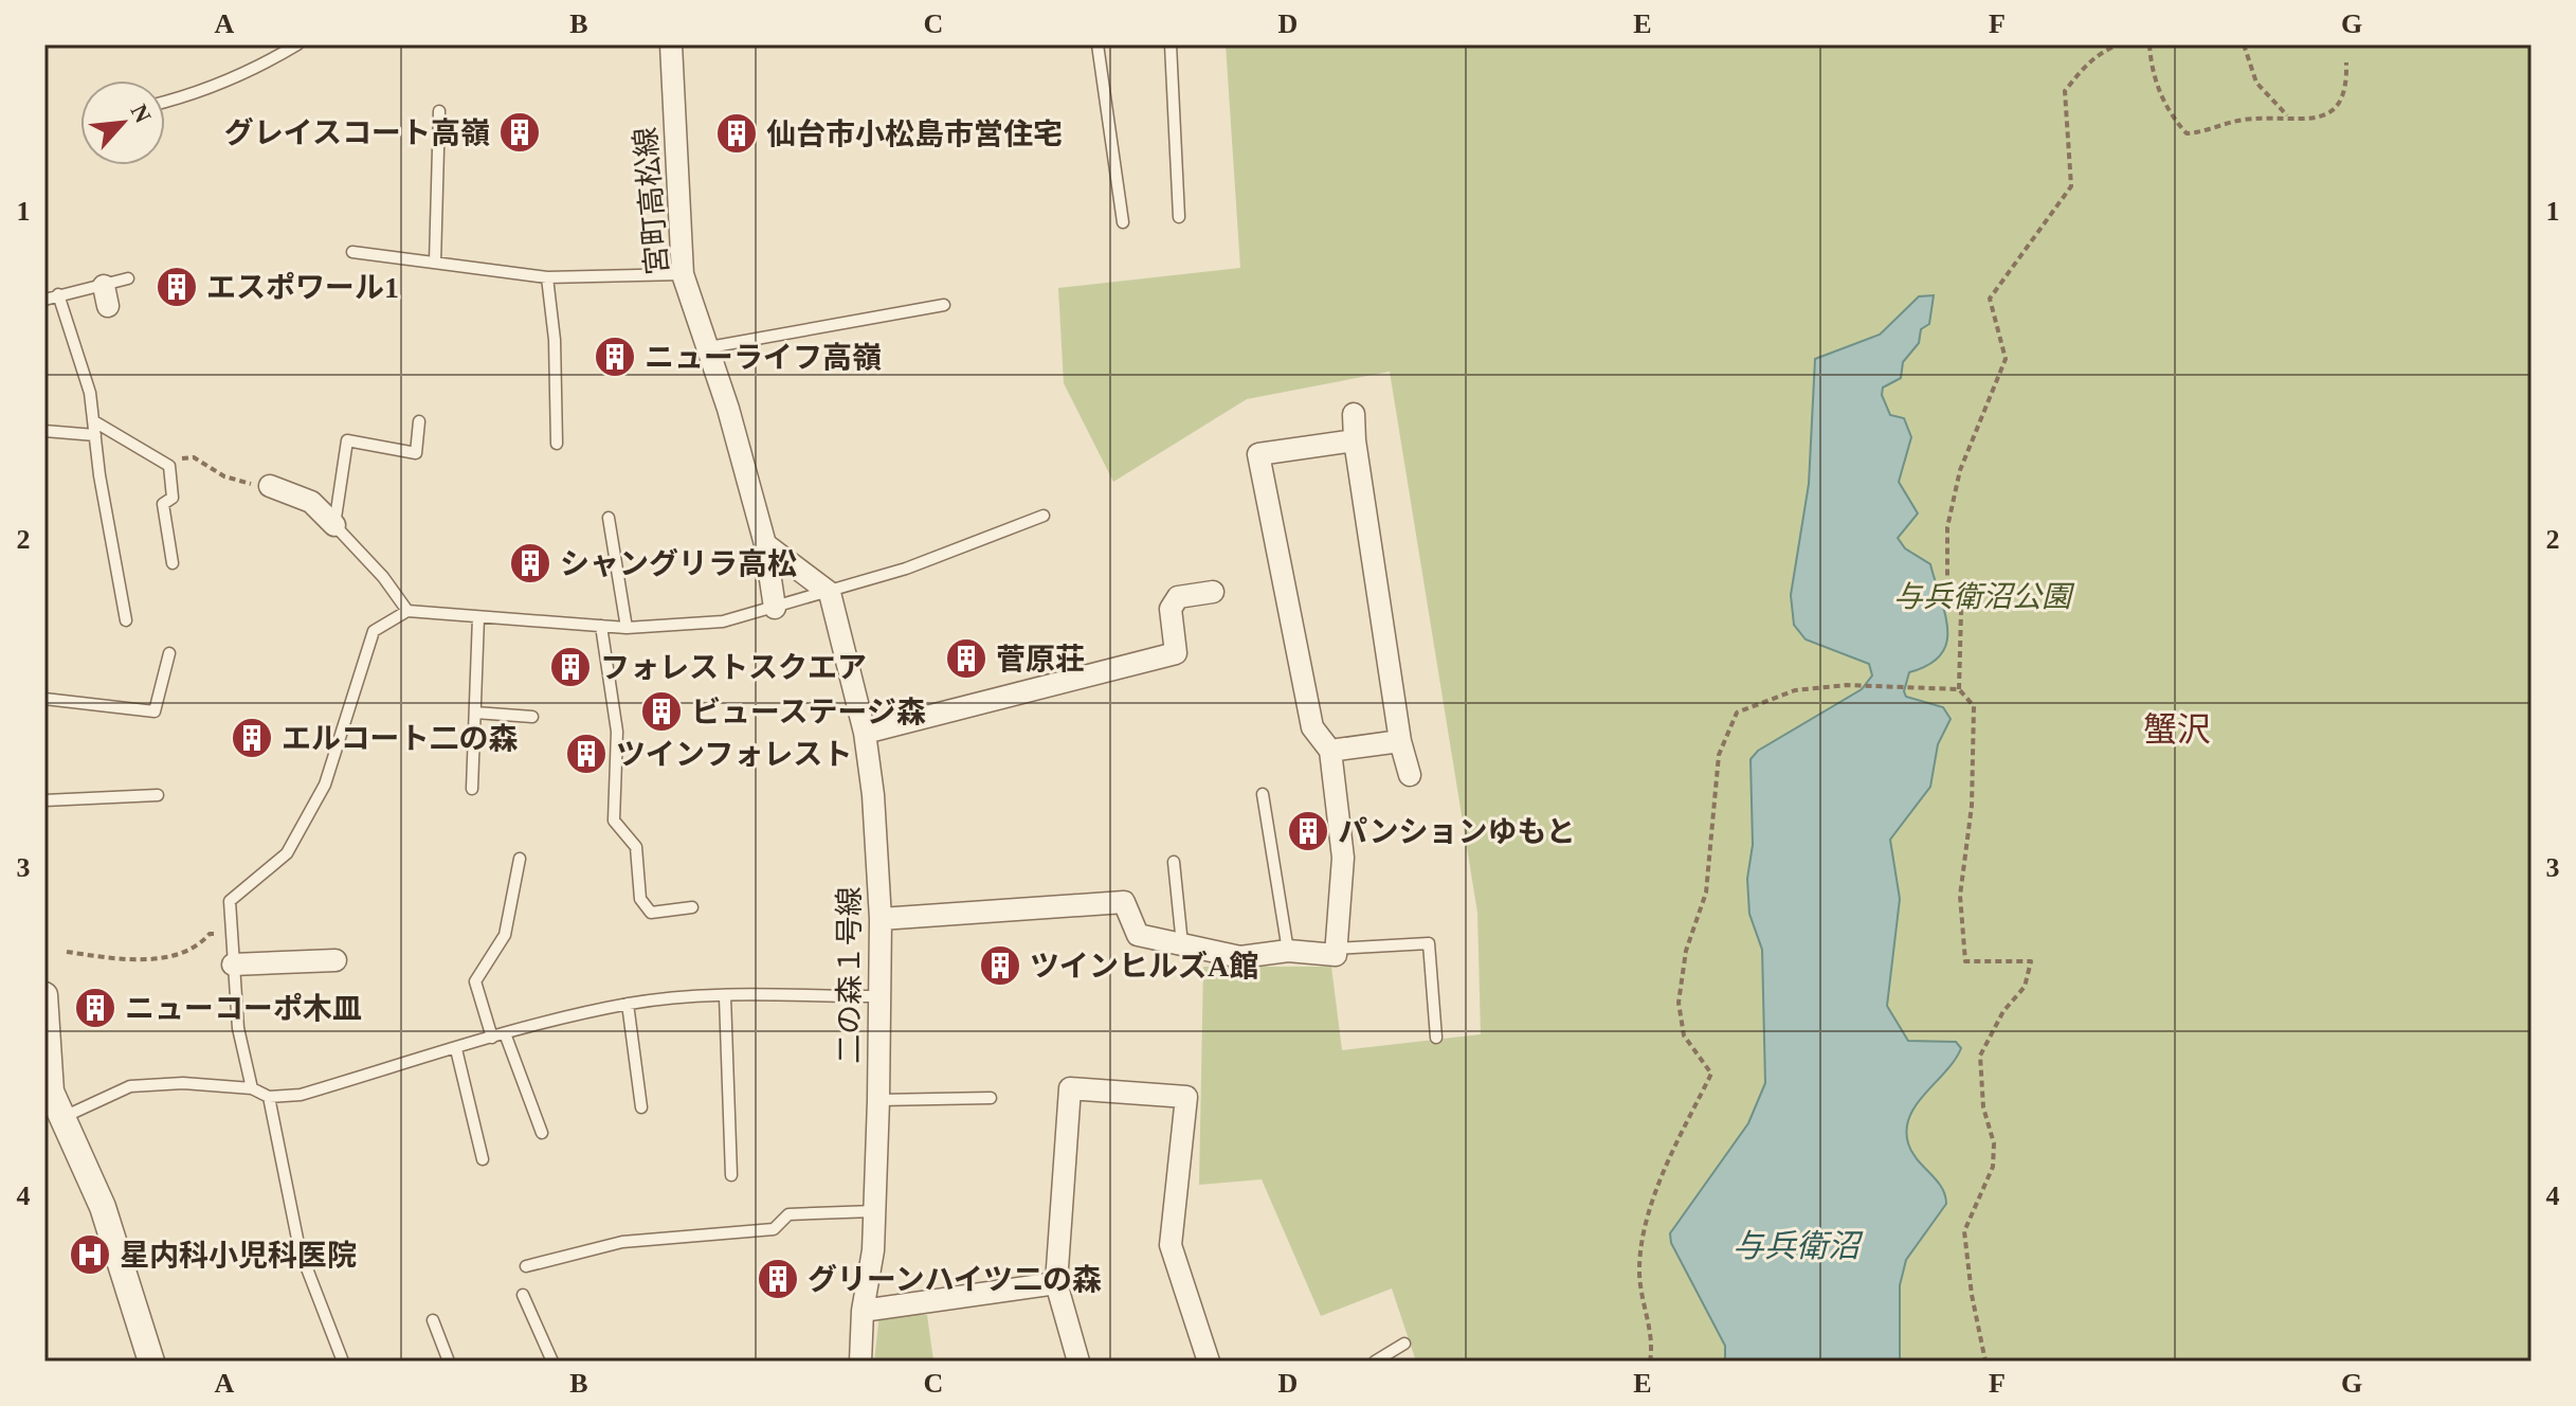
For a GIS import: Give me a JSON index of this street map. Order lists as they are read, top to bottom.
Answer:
{
  "streets": {
    "street": ["宮町高松線", "二の森１号線"]
  },
  "districts": ["蟹沢"],
  "water": ["与兵衛沼"],
  "parks": ["与兵衛沼公園"],
  "places": {
    "building": [
      "グレイスコート高嶺",
      "仙台市小松島市営住宅",
      "エスポワール1",
      "ニューライフ高嶺",
      "シャングリラ高松",
      "菅原荘",
      "フォレストスクエア",
      "ビューステージ森",
      "エルコート二の森",
      "ツインフォレスト",
      "パンションゆもと",
      "ツインヒルズA館",
      "ニューコーポ木皿",
      "グリーンハイツ二の森"
    ],
    "hospital": ["星内科小児科医院"]
  },
  "north": "top right",
  "grid": {
    "columns": [
      "A",
      "B",
      "C",
      "D",
      "E",
      "F",
      "G"
    ],
    "rows": [
      "1",
      "2",
      "3",
      "4"
    ]
  }
}
